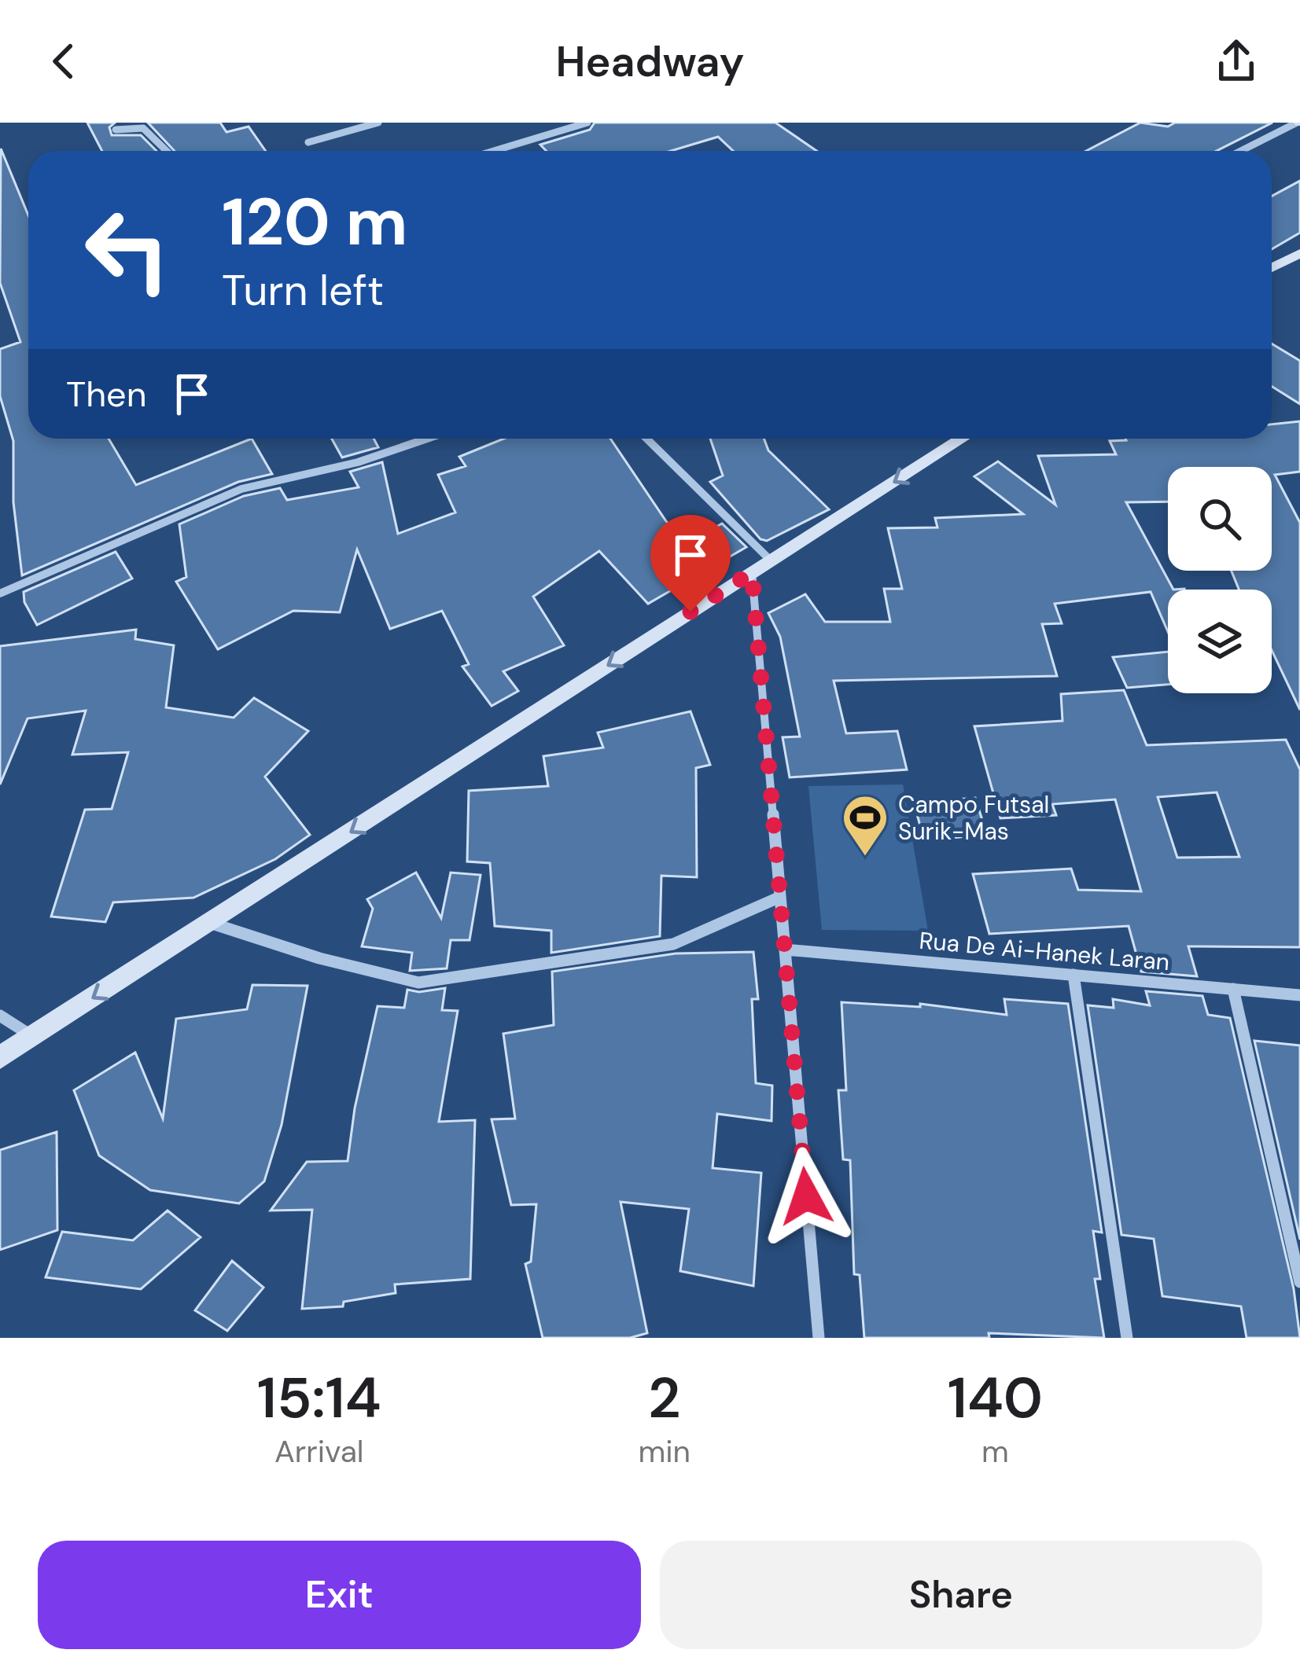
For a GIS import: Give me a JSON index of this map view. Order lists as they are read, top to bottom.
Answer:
{
  "streets": {
    "street": ["Rua De Ai-Hanek Laran"]
  },
  "places": {
    "sports": ["Campo Futsal Surik-Mas"]
  },
  "page": {
    "header": "Headway",
    "turn": ["120 m", "Turn left"],
    "then": "Then",
    "eta": [
      "15:14",
      "Arrival",
      "2",
      "min",
      "140",
      "m"
    ],
    "buttons": ["Exit", "Share"]
  }
}
